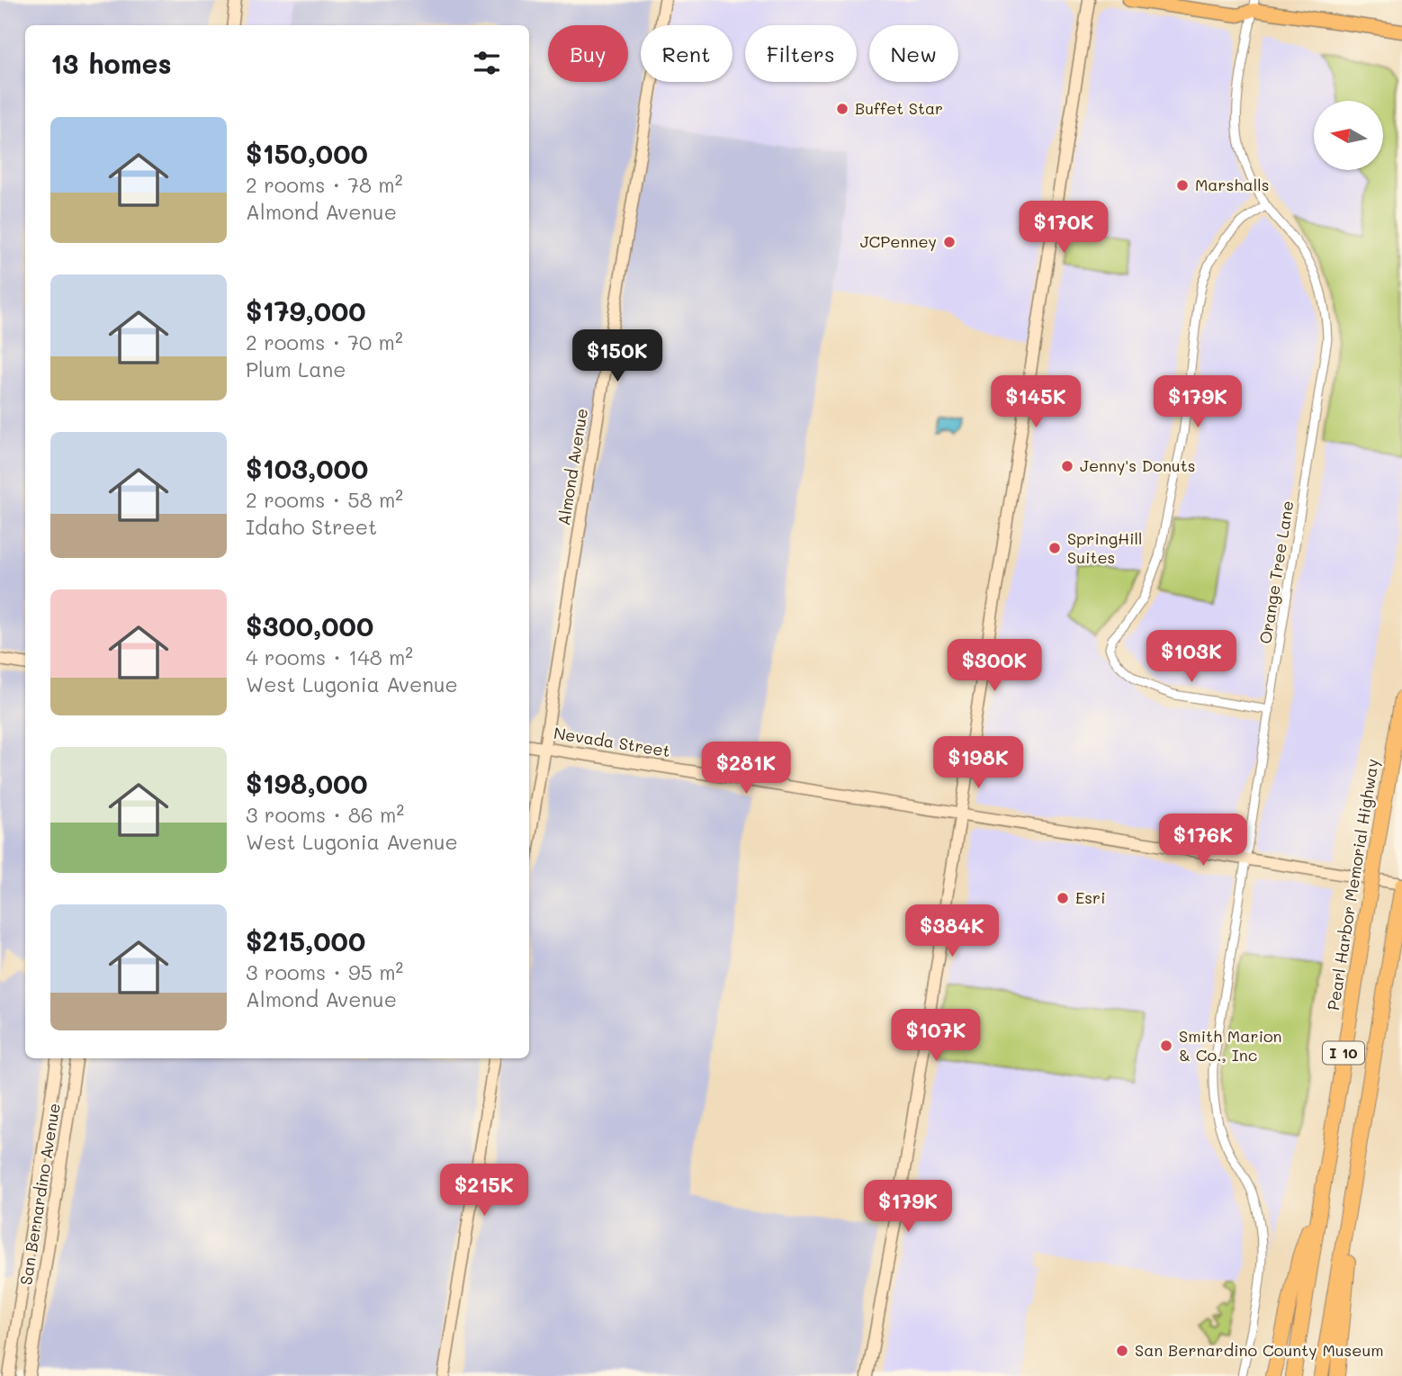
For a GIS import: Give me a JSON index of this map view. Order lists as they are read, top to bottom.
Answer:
{
  "streets": {
    "highway": ["Pearl Harbor Memorial Highway", "I 10"],
    "street": [
      "Almond Avenue",
      "Orange Tree Lane",
      "Nevada Street",
      "San Bernardino Avenue"
    ]
  },
  "crossings": [
    ["Almond Avenue", "Nevada Street"],
    ["Orange Tree Lane", "Nevada Street"],
    ["Nevada Street", "I 10"]
  ],
  "places": [
    "Buffet Star",
    "Marshalls",
    "JCPenney",
    "Jenny's Donuts",
    "SpringHill Suites",
    "Esri",
    "Smith Marion & Co., Inc",
    "San Bernardino County Museum"
  ],
  "north": "left",
  "page": {
    "chip": [
      "Buy",
      "Rent",
      "Filters",
      "New"
    ],
    "heading": "13 homes",
    "list": [
      {
        "name": "$150,000",
        "note": "2 rooms · 78 m² · Almond Avenue"
      },
      {
        "name": "$179,000",
        "note": "2 rooms · 70 m² · Plum Lane"
      },
      {
        "name": "$103,000",
        "note": "2 rooms · 58 m² · Idaho Street"
      },
      {
        "name": "$300,000",
        "note": "4 rooms · 148 m² · West Lugonia Avenue"
      },
      {
        "name": "$198,000",
        "note": "3 rooms · 86 m² · West Lugonia Avenue"
      },
      {
        "name": "$215,000",
        "note": "3 rooms · 95 m² · Almond Avenue"
      }
    ],
    "price": [
      "$170K",
      "$150K",
      "$145K",
      "$179K",
      "$103K",
      "$300K",
      "$198K",
      "$281K",
      "$176K",
      "$384K",
      "$107K",
      "$215K",
      "$179K"
    ]
  }
}
